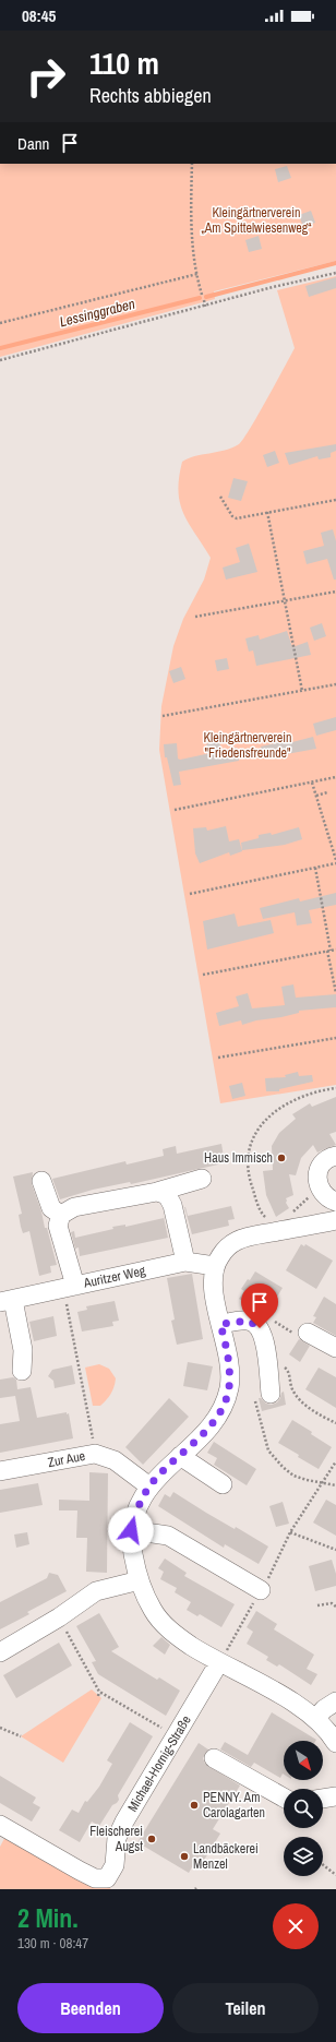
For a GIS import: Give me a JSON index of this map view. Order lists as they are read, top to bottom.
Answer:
{
  "streets": {
    "street": ["Auritzer Weg", "Zur Aue", "Michael-Hornig-Straße"]
  },
  "water": ["Lessinggraben"],
  "parks": ["Kleingärtnerverein „Am Spittelwiesenweg“", "Kleingärtnerverein \"Friedensfreunde\""],
  "places": [
    "Haus Immisch",
    "PENNY. Am Carolagarten",
    "Fleischerei Augst",
    "Landbäckerei Menzel"
  ],
  "north": "bottom right",
  "page": {
    "status": "08:45",
    "turn": ["110 m", "Rechts abbiegen"],
    "then": "Dann",
    "heading": ["2 Min.", "130 m · 08:47"],
    "buttons": ["Beenden", "Teilen"]
  }
}
